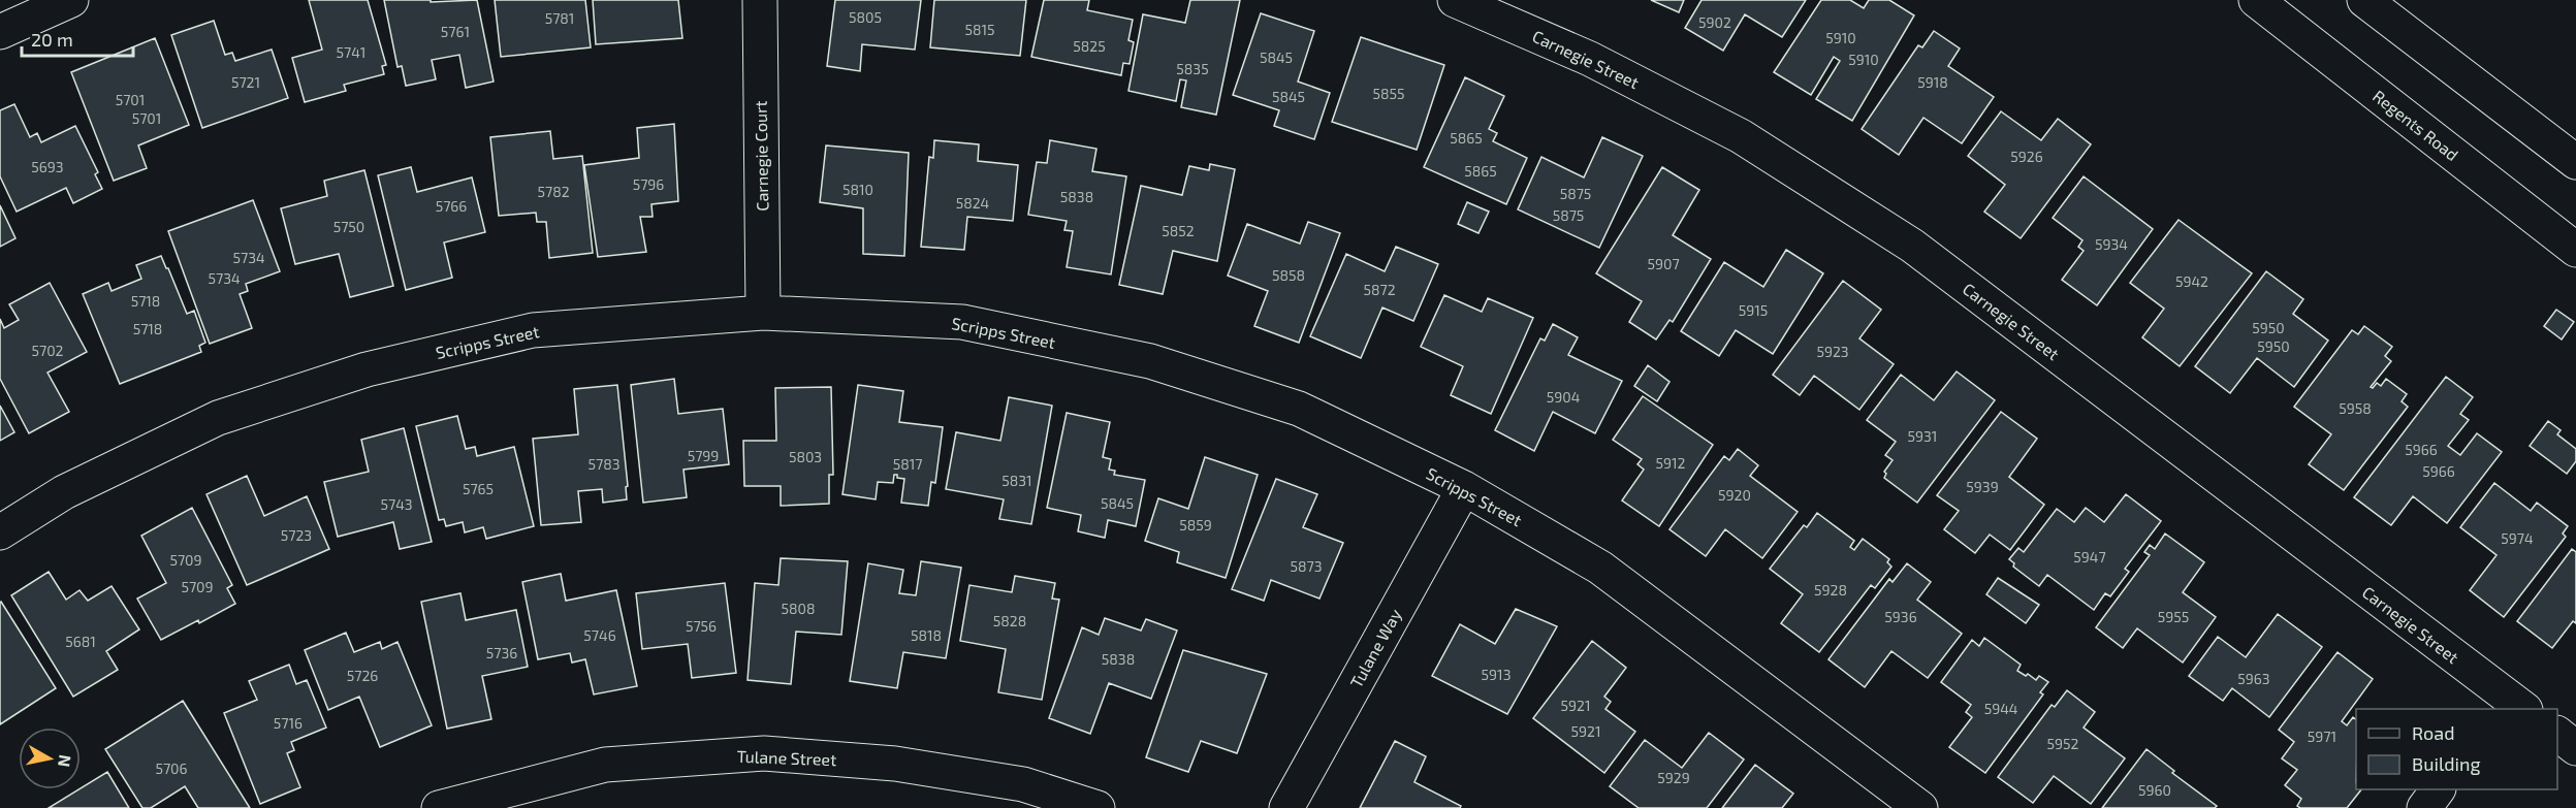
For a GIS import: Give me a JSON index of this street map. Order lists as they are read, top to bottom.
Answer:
{
  "streets": {
    "street": [
      "Carnegie Street",
      "Regents Road",
      "Carnegie Court",
      "Scripps Street",
      "Tulane Way",
      "Tulane Street"
    ]
  },
  "crossings": [
    ["Carnegie Court", "Scripps Street"],
    ["Scripps Street", "Tulane Way"]
  ],
  "house_numbers": [
    "5805",
    "5781",
    "5902",
    "5815",
    "5761",
    "5910",
    "5825",
    "5741",
    "5845",
    "5910",
    "5835",
    "5721",
    "5918",
    "5855",
    "5845",
    "5701",
    "5701",
    "5865",
    "5926",
    "5693",
    "5865",
    "5796",
    "5810",
    "5782",
    "5875",
    "5838",
    "5824",
    "5766",
    "5875",
    "5750",
    "5852",
    "5934",
    "5734",
    "5907",
    "5858",
    "5734",
    "5942",
    "5872",
    "5718",
    "5915",
    "5950",
    "5718",
    "5950",
    "5702",
    "5923",
    "5904",
    "5958",
    "5931",
    "5966",
    "5799",
    "5803",
    "5912",
    "5783",
    "5817",
    "5966",
    "5831",
    "5939",
    "5765",
    "5920",
    "5845",
    "5743",
    "5859",
    "5723",
    "5974",
    "5947",
    "5709",
    "5873",
    "5709",
    "5928",
    "5808",
    "5936",
    "5955",
    "5828",
    "5756",
    "5746",
    "5818",
    "5681",
    "5736",
    "5838",
    "5913",
    "5726",
    "5963",
    "5921",
    "5944",
    "5716",
    "5921",
    "5971",
    "5952",
    "5706",
    "5929",
    "5960"
  ],
  "legend": ["Road", "Building"],
  "scale_bar": "20 m",
  "north": "right"
}
